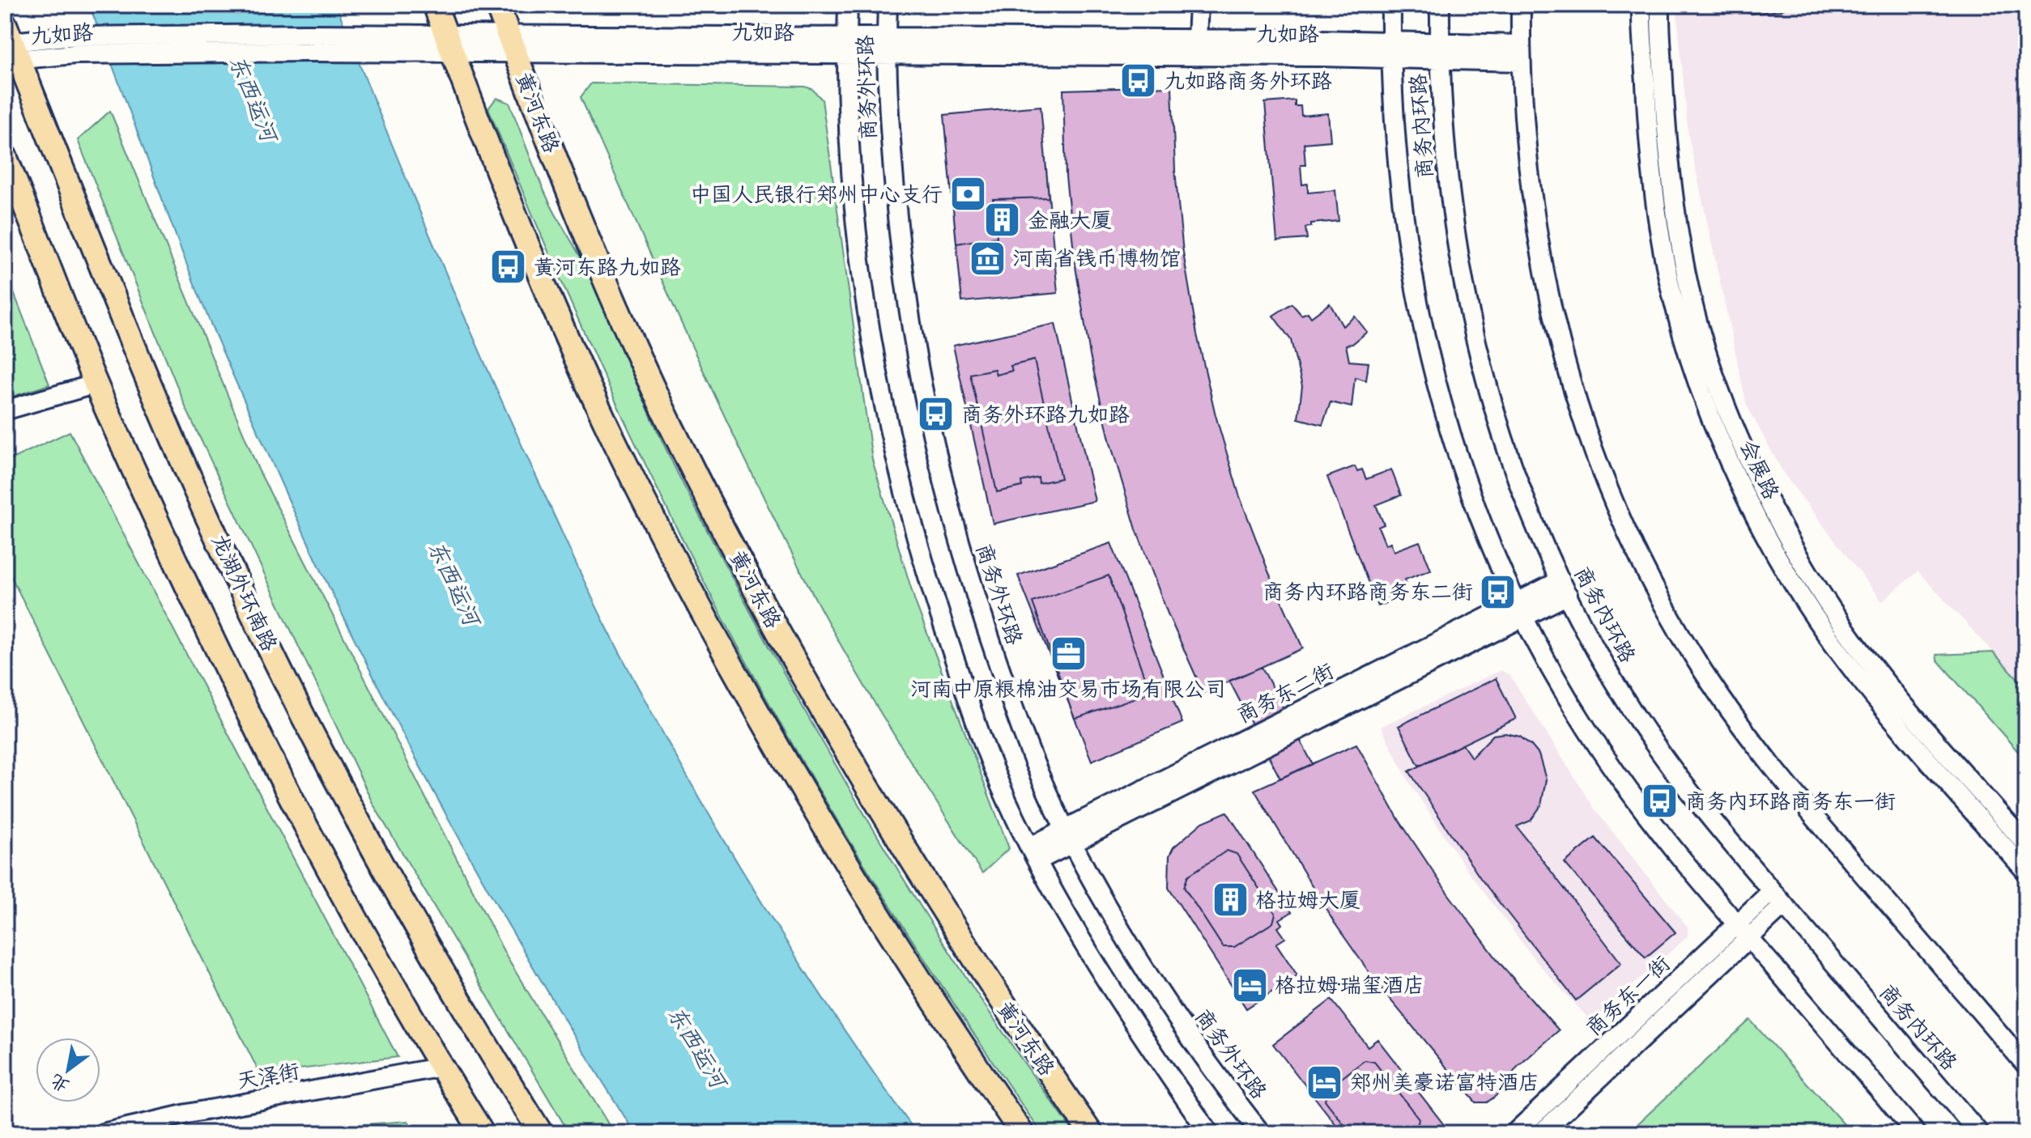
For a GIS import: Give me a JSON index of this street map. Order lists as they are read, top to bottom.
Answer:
{
  "streets": {
    "main road": ["黄河东路", "龙湖外环南路"],
    "street": [
      "九如路",
      "商务外环路",
      "商务内环路",
      "会展路",
      "商务东二街",
      "商务东一街",
      "天泽街"
    ]
  },
  "crossings": [
    ["九如路", "商务外环路"],
    ["九如路", "黄河东路"],
    ["九如路", "商务内环路"],
    ["九如路", "龙湖外环南路"],
    ["商务外环路", "商务东二街"],
    ["商务内环路", "商务东二街"],
    ["商务内环路", "商务东一街"]
  ],
  "water": ["东西运河"],
  "places": {
    "bus stop": [
      "九如路商务外环路",
      "黄河东路九如路",
      "商务外环路九如路",
      "商务内环路商务东二街",
      "商务内环路商务东一街"
    ],
    "bank": ["中国人民银行郑州中心支行"],
    "building": ["金融大厦", "格拉姆大厦"],
    "museum": ["河南省钱币博物馆"],
    "office": ["河南中原粮棉油交易市场有限公司"],
    "hotel": ["格拉姆·瑞玺酒店", "郑州美豪诺富特酒店"]
  },
  "north": "bottom left"
}
